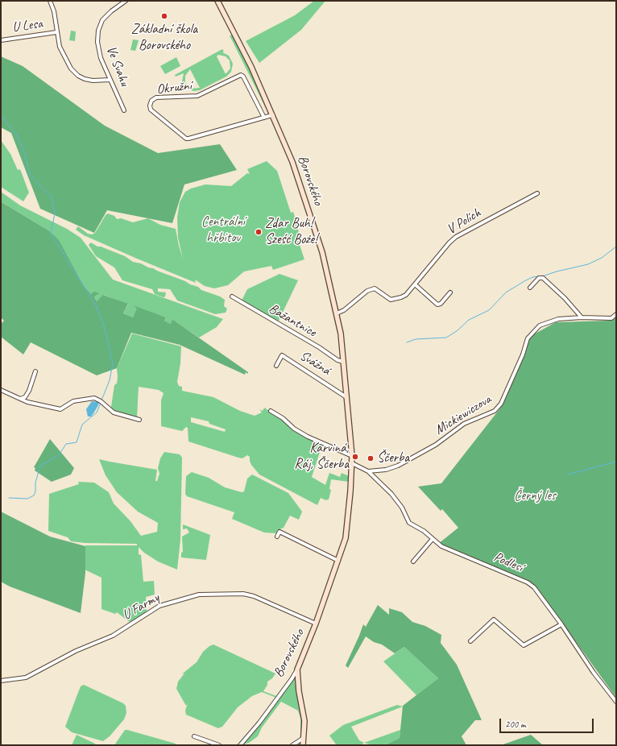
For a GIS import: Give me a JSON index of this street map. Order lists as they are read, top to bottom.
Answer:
{
  "streets": {
    "main road": ["Borovského"],
    "street": [
      "U Lesa",
      "Ve Svahu",
      "Okružní",
      "V Polích",
      "Bažantnice",
      "Svážná",
      "Mickiewiczova",
      "Podlesí",
      "U Farmy"
    ]
  },
  "crossings": [
    ["U Lesa", "Ve Svahu"],
    ["Okružní", "Borovského"],
    ["Borovského", "V Polích"],
    ["Borovského", "Bažantnice"],
    ["Borovského", "Svážná"],
    ["Borovského", "U Farmy"],
    ["Mickiewiczova", "Podlesí"]
  ],
  "parks": ["Centrální hřbitov", "Černý les"],
  "places": [
    "Základní škola Borovského",
    "Zdar Buh! Sześć Boże!",
    "Karviná, Ráj, Ščerba",
    "Ščerba"
  ],
  "scale_bar": "200 m"
}
